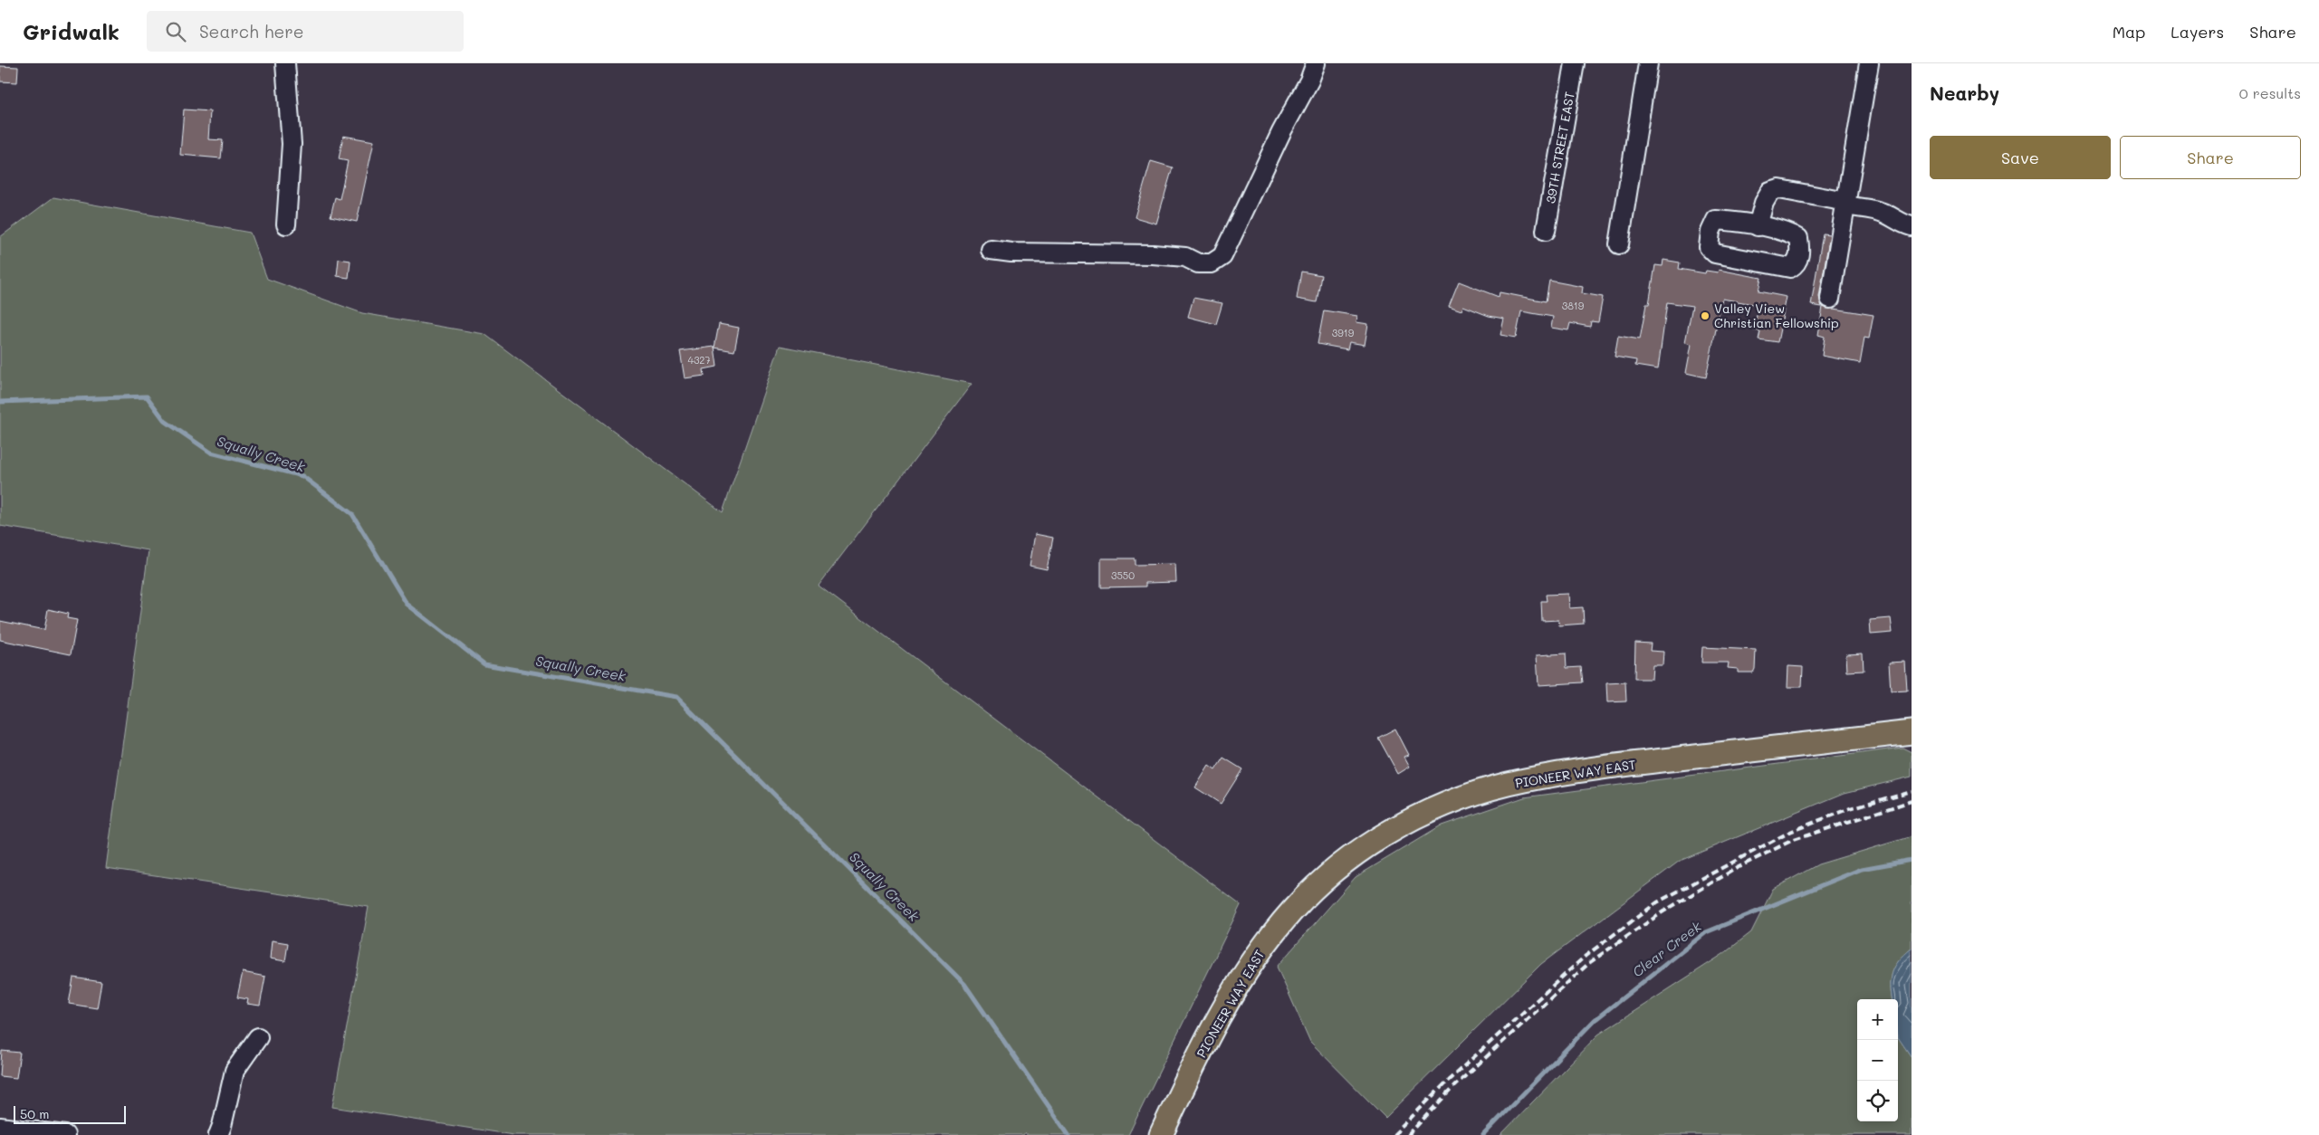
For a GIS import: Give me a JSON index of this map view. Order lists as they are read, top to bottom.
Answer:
{
  "streets": {
    "main road": ["PIONEER WAY EAST"],
    "street": ["39TH STREET EAST"]
  },
  "water": ["Squally Creek", "Clear Creek"],
  "places": ["Valley View Christian Fellowship"],
  "house_numbers": [
    "3819",
    "3919",
    "4327",
    "3550"
  ],
  "scale_bar": "50 m",
  "page": {
    "header": "Gridwalk",
    "search": "Search here",
    "nav": ["Map", "Layers", "Share"],
    "heading": ["Nearby", "0 results"],
    "buttons": ["Save", "Share"],
    "map_buttons": ["+", "−"],
    "scale": "50 m"
  }
}
